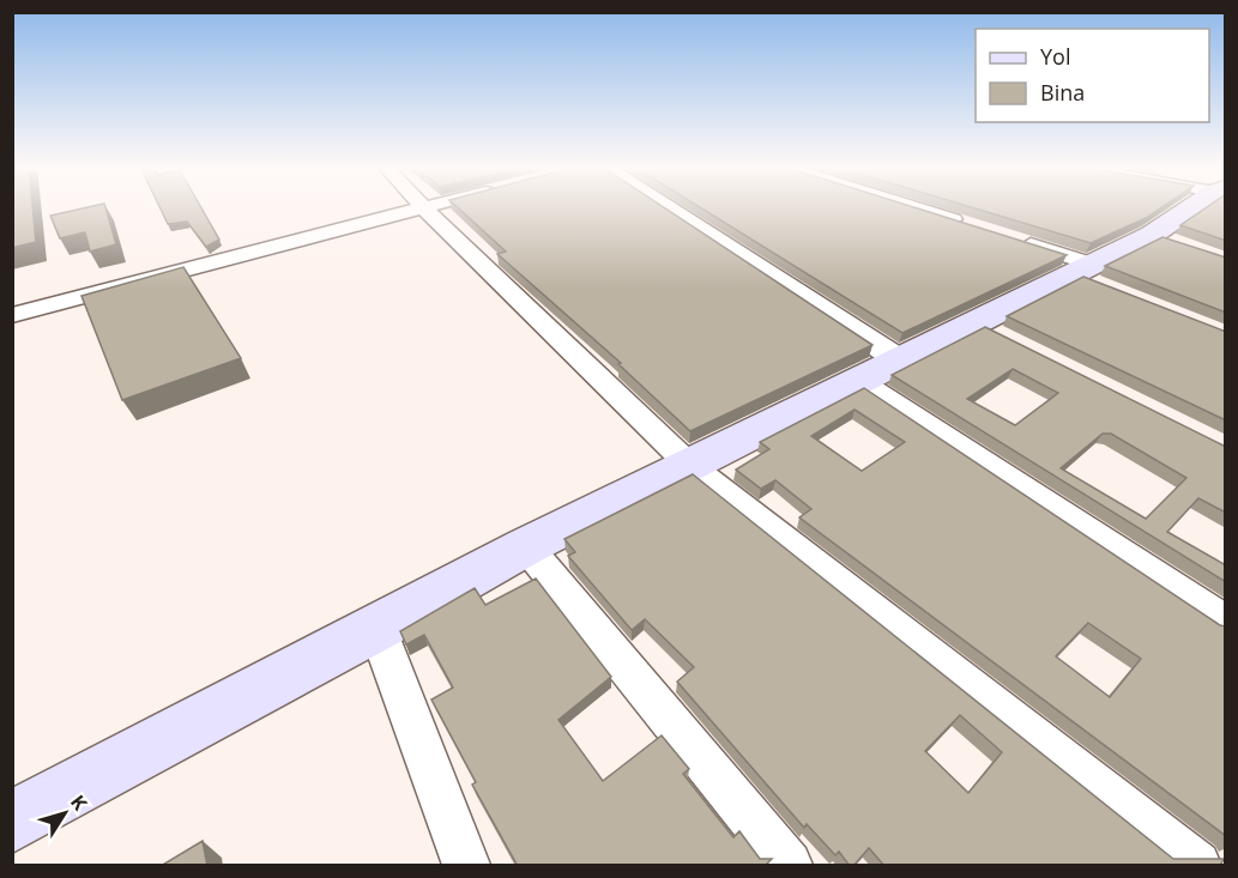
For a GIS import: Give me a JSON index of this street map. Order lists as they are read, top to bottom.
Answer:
{
  "legend": ["Yol", "Bina"],
  "north": "top right"
}
